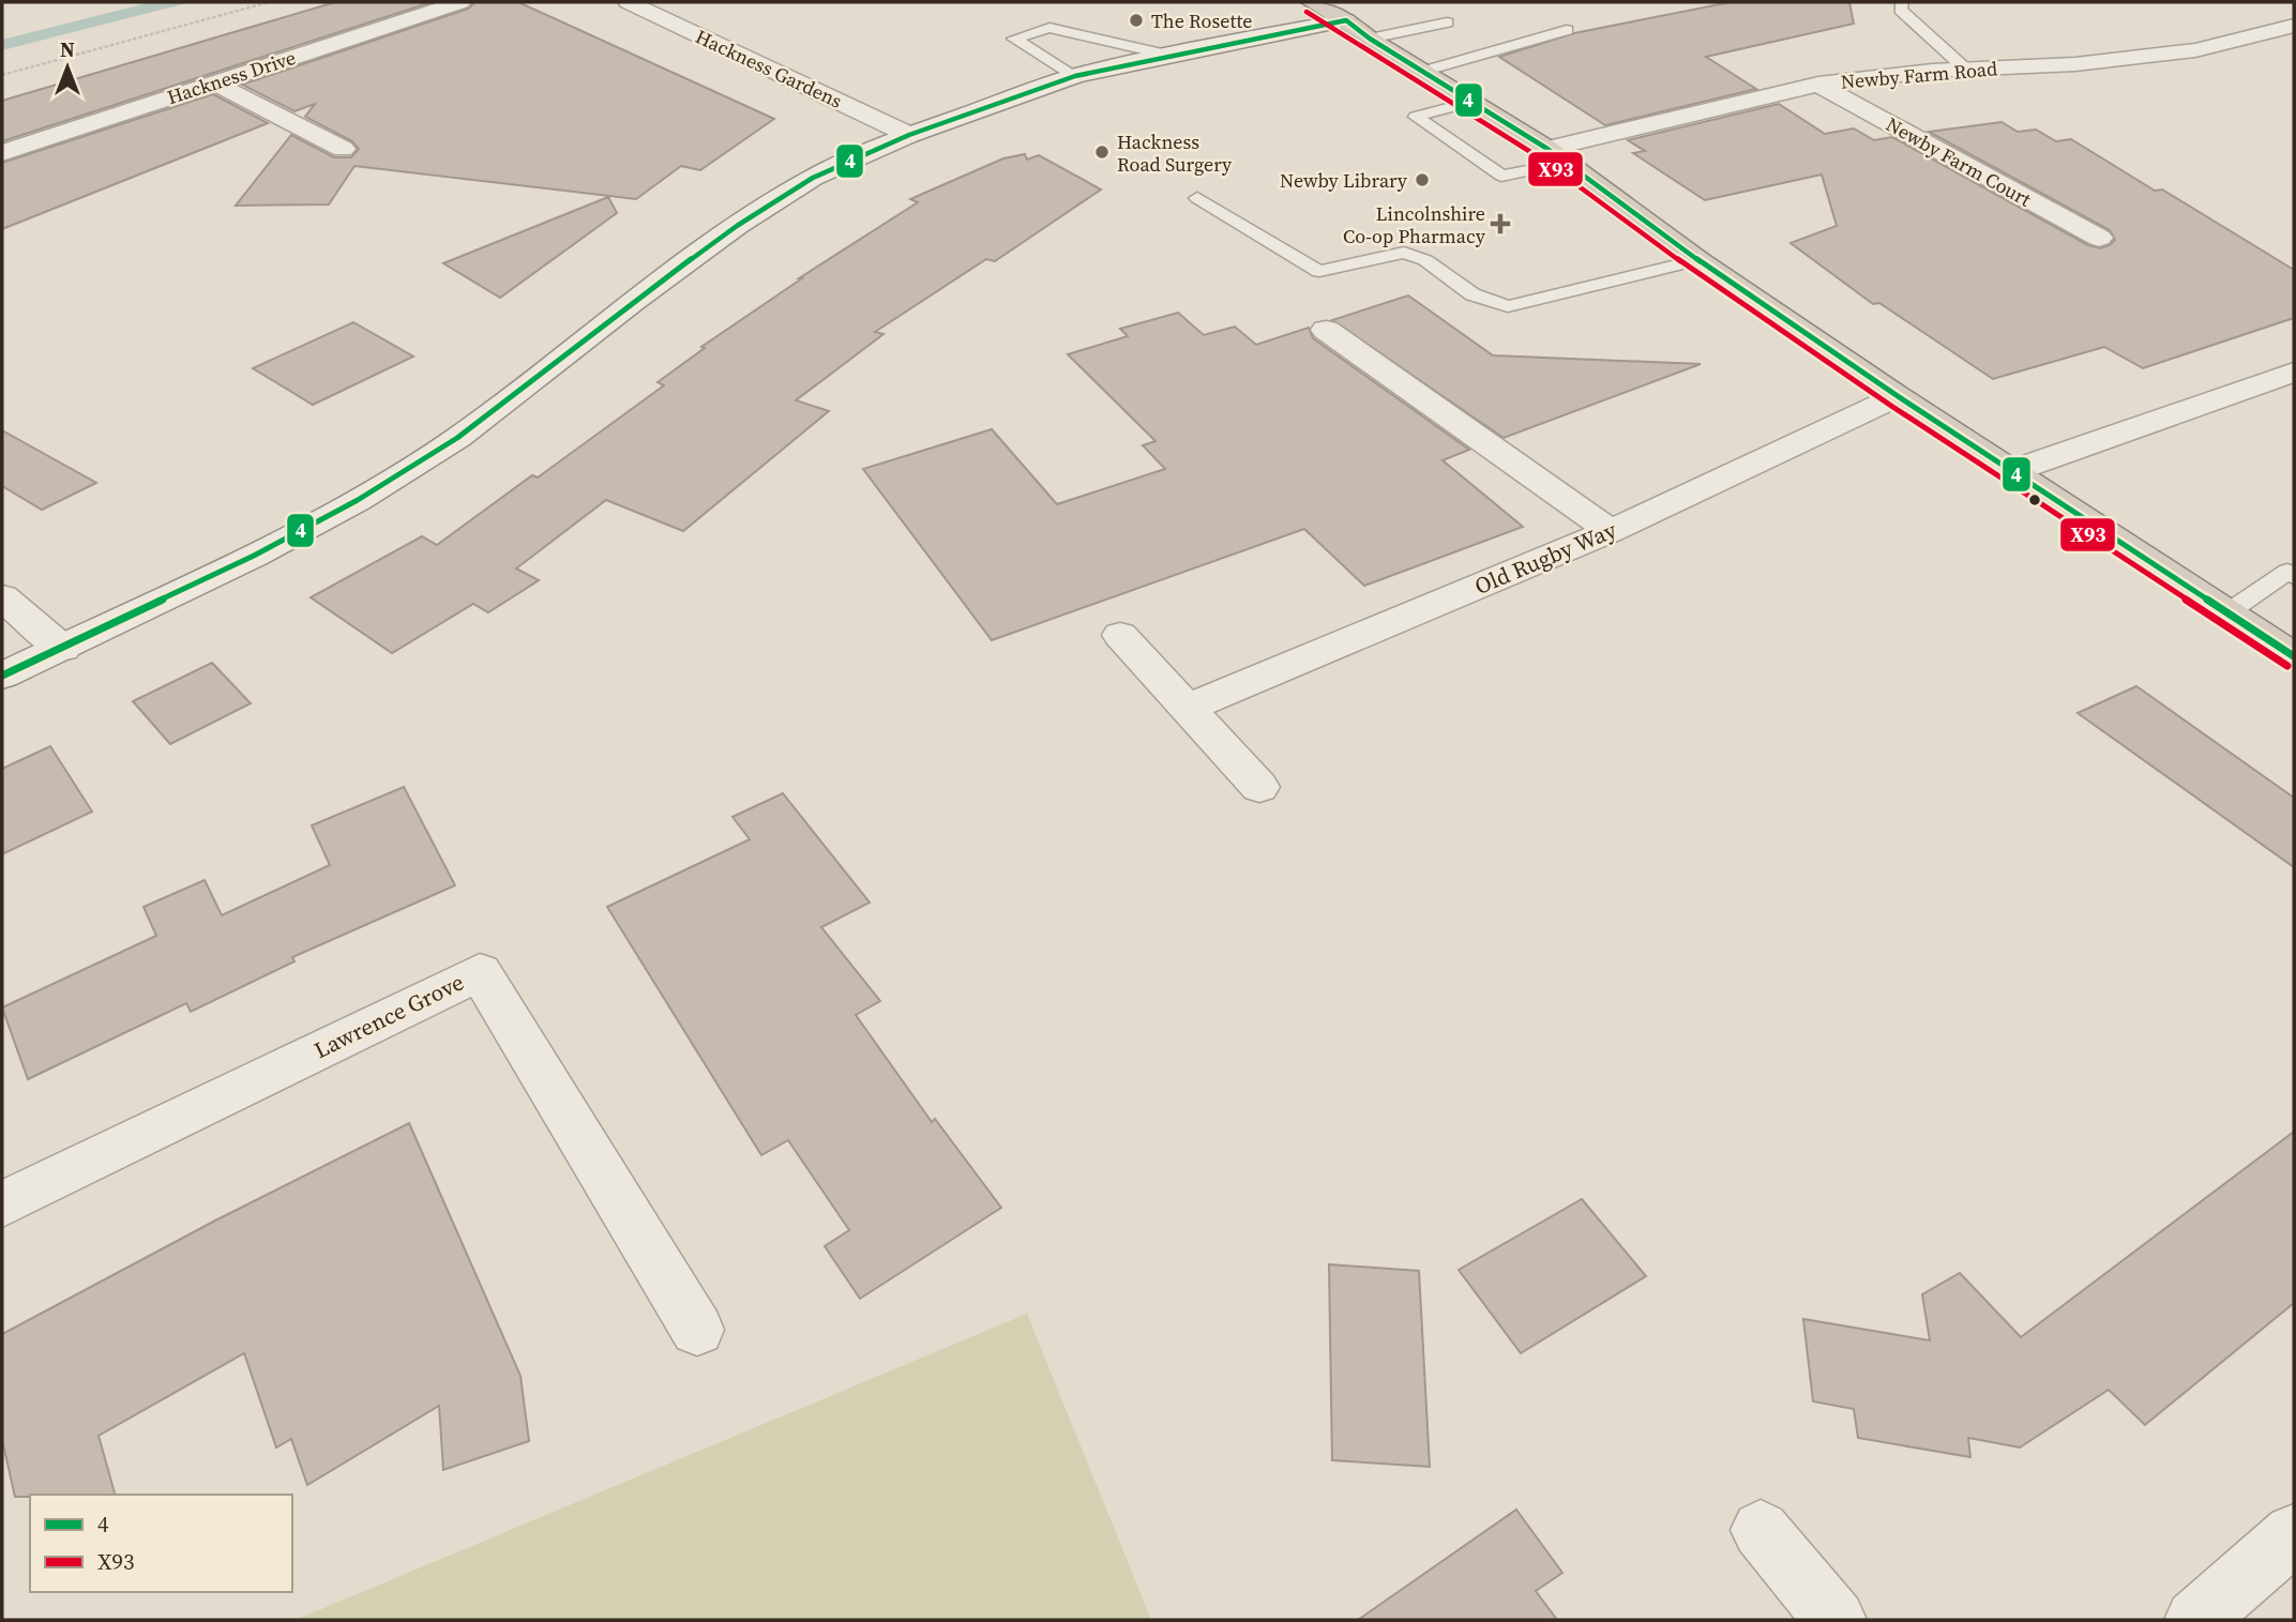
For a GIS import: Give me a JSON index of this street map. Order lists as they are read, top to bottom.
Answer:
{
  "streets": {
    "street": [
      "Hackness Gardens",
      "Newby Farm Road",
      "Hackness Drive",
      "Newby Farm Court",
      "Old Rugby Way",
      "Lawrence Grove"
    ]
  },
  "crossings": [
    ["Newby Farm Road", "Newby Farm Court"]
  ],
  "places": {
    "other": ["The Rosette", "Hackness Road Surgery", "Newby Library"],
    "health": ["Lincolnshire Co-op Pharmacy"]
  },
  "lines": ["transit line X93", "transit line 4"],
  "legend": ["4", "X93"],
  "north": "top"
}
